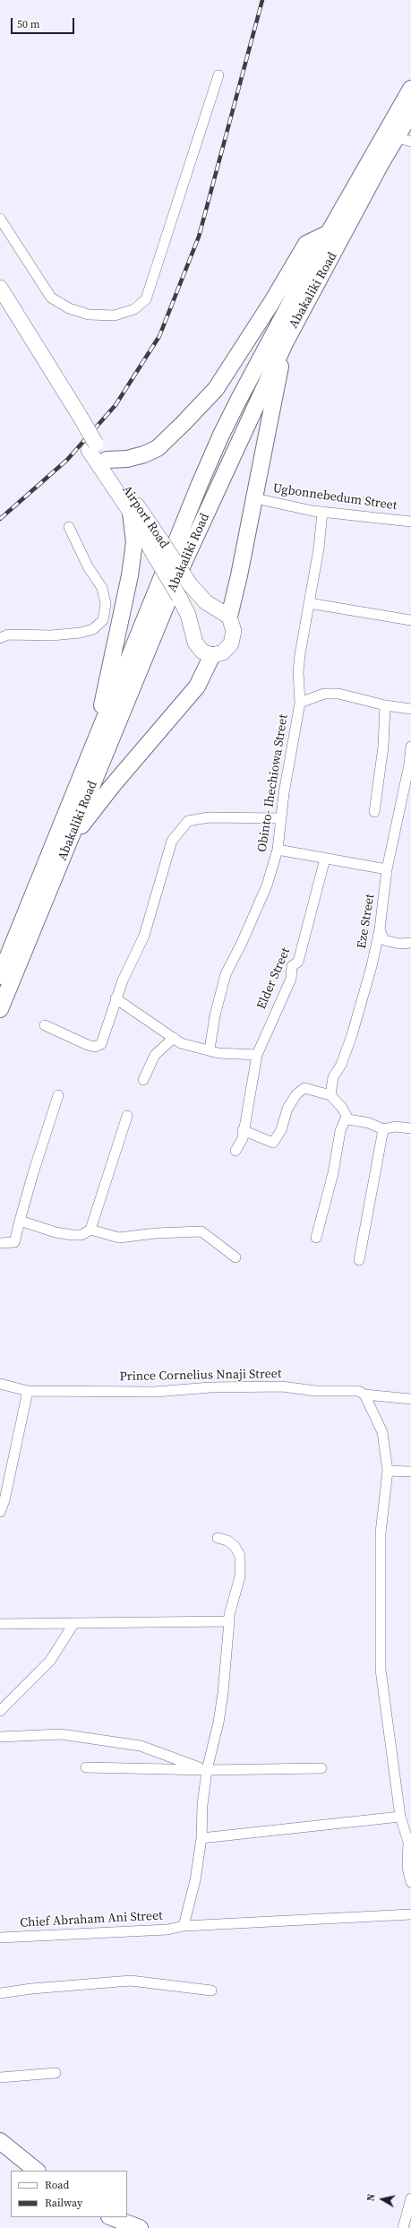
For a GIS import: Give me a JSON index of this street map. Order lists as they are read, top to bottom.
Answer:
{
  "streets": {
    "highway": ["Abakaliki Road"],
    "main road": ["Airport Road"],
    "street": [
      "Ugbonnebedum Street",
      "Obinto- Ihechiowa Street",
      "Eze Street",
      "Elder Street",
      "Prince Cornelius Nnaji Street",
      "Chief Abraham Ani Street"
    ]
  },
  "crossings": [
    ["Ugbonnebedum Street", "Obinto- Ihechiowa Street"]
  ],
  "legend": ["Road", "Railway"],
  "scale_bar": "50 m",
  "north": "left"
}
